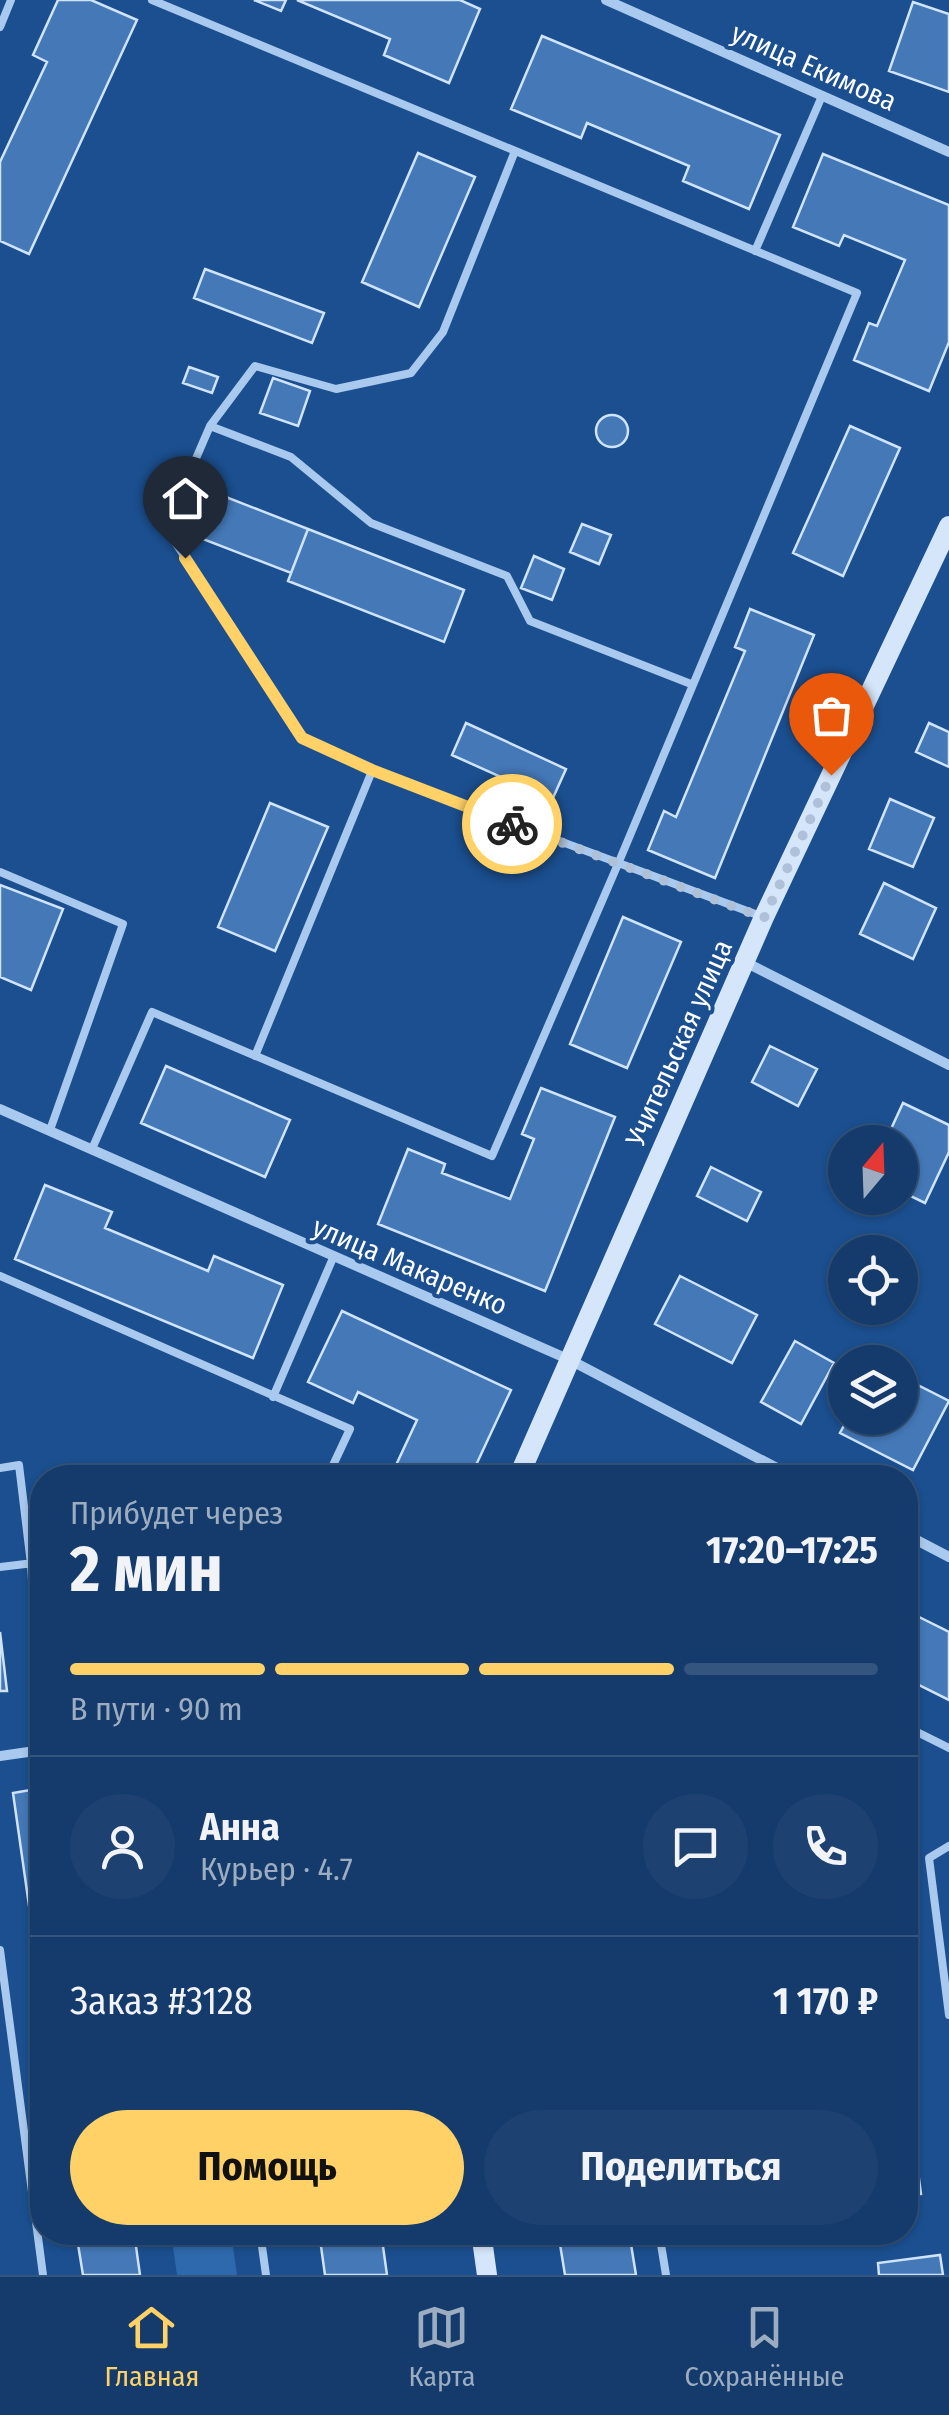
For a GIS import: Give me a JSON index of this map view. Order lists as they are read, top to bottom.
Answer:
{
  "streets": {
    "street": ["улица Екимова", "Учительская улица", "улица Макаренко"]
  },
  "crossings": [
    ["Учительская улица", "улица Макаренко"]
  ],
  "north": "top",
  "page": {
    "heading": ["2 мин", "Прибудет через", "17:20–17:25"],
    "panel": [
      "Анна",
      "Курьер · 4.7",
      "Заказ #3128",
      "1 170 ₽"
    ],
    "bar": "В пути · 90 m",
    "buttons": ["Помощь", "Поделиться"],
    "tabs": ["Главная", "Карта", "Сохранённые"]
  }
}
